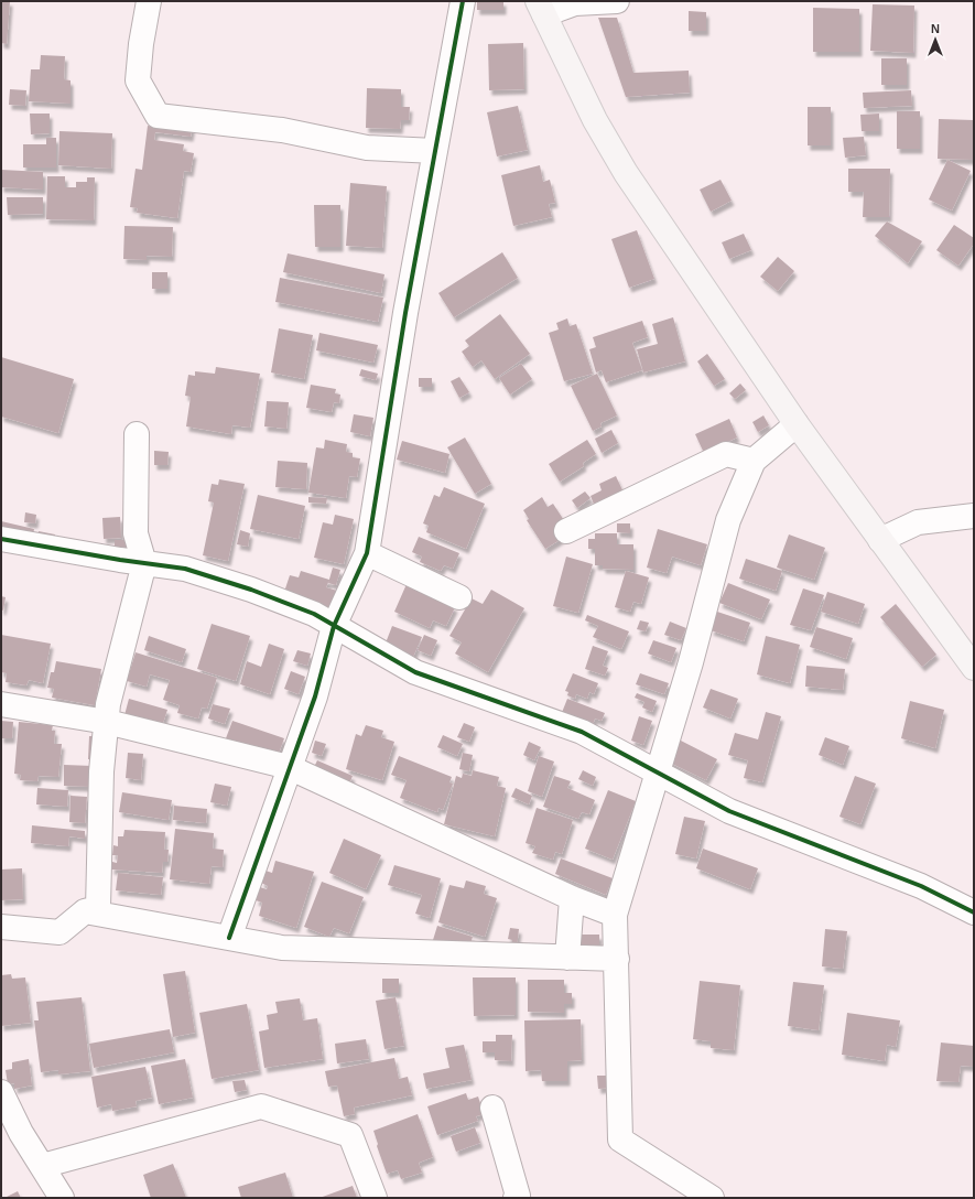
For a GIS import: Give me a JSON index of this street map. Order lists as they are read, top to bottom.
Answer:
{
  "north": "top"
}
